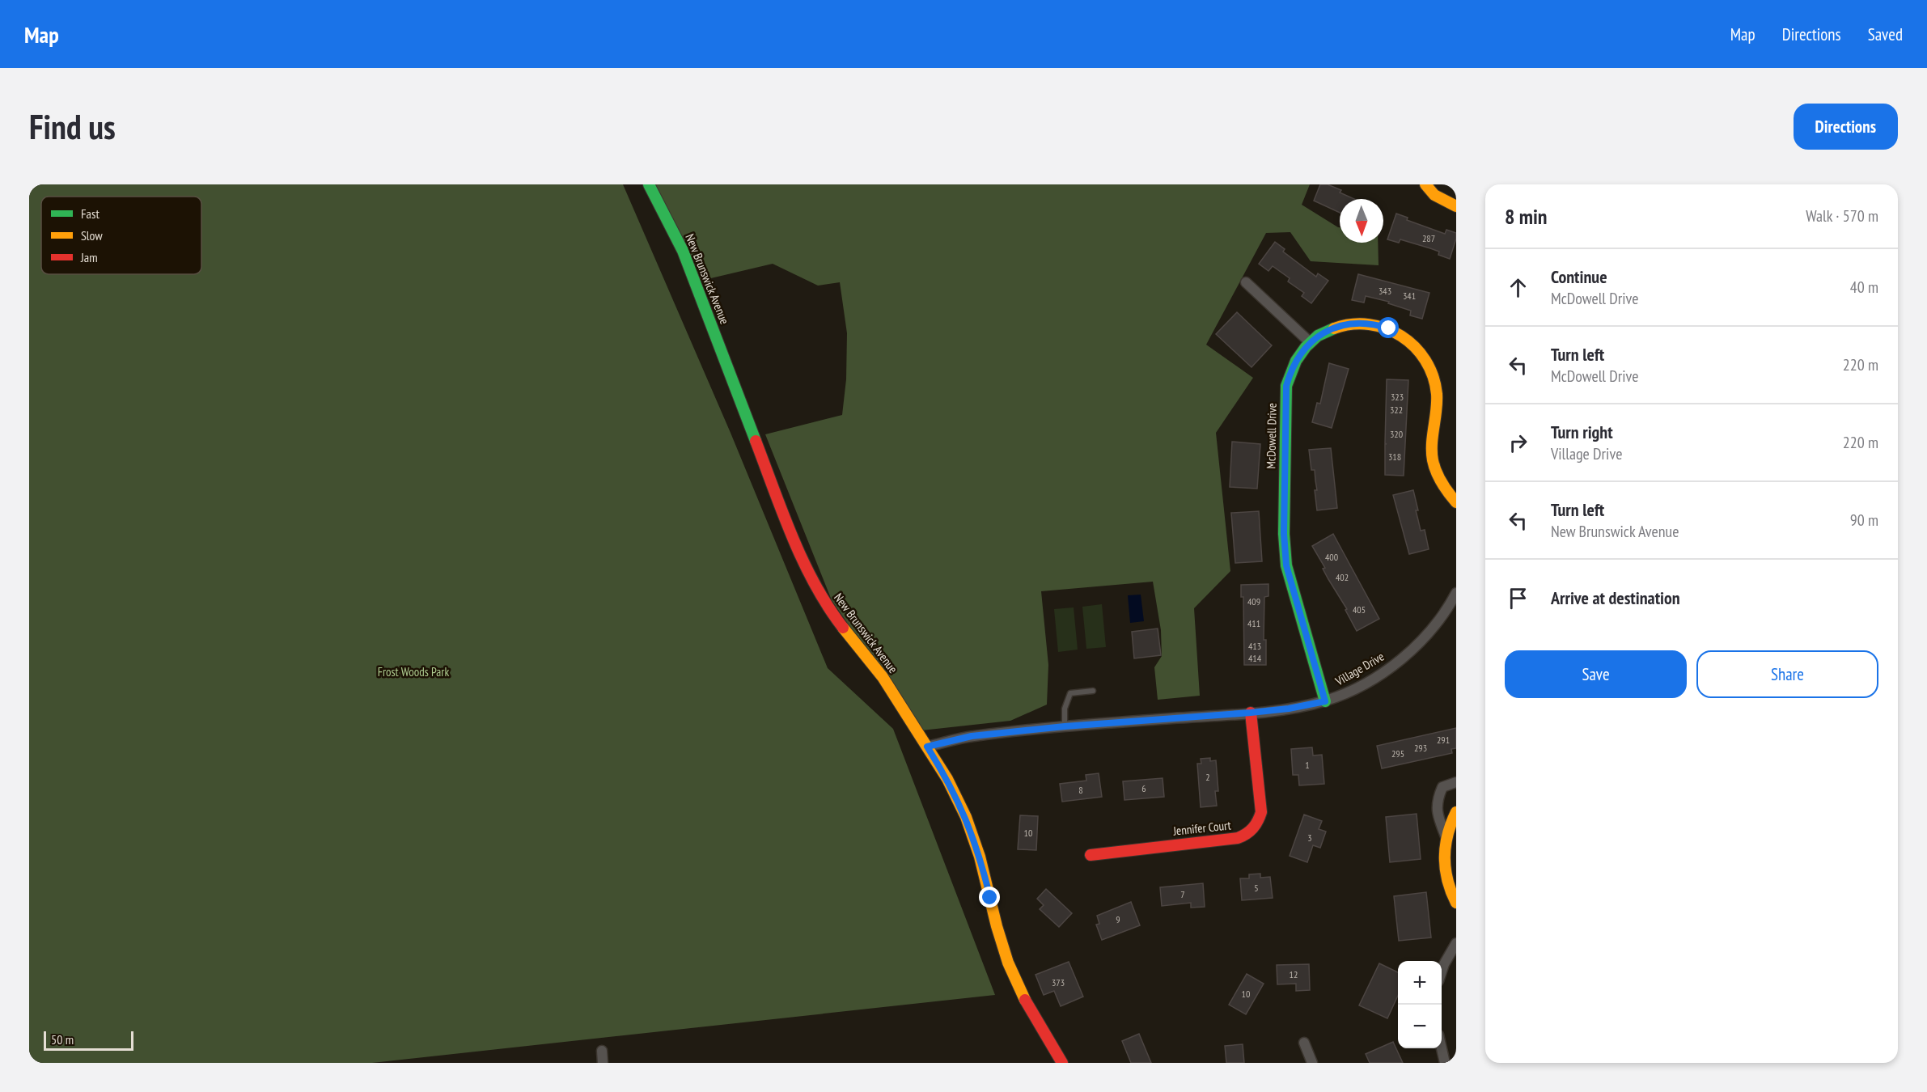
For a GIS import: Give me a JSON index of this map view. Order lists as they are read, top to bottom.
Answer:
{
  "streets": {
    "street": [
      "New Brunswick Avenue",
      "McDowell Drive",
      "Village Drive",
      "Jennifer Court"
    ]
  },
  "crossings": [
    ["New Brunswick Avenue", "Village Drive"],
    ["McDowell Drive", "Village Drive"],
    ["Village Drive", "Jennifer Court"]
  ],
  "parks": ["Frost Woods Park"],
  "house_numbers": [
    "287",
    "343",
    "341",
    "323",
    "322",
    "320",
    "318",
    "400",
    "402",
    "409",
    "405",
    "411",
    "413",
    "414",
    "291",
    "293",
    "295",
    "1",
    "2",
    "6",
    "8",
    "10",
    "3",
    "5",
    "7",
    "9",
    "12",
    "373",
    "10"
  ],
  "legend": ["Fast", "Slow", "Jam"],
  "scale_bar": "50 m",
  "north": "bottom",
  "page": {
    "header": "Map",
    "nav": ["Map", "Directions", "Saved"],
    "buttons": [
      "Directions",
      ["Save", "Share"]
    ],
    "title": "Find us",
    "heading": ["8 min", "Walk · 570 m"],
    "list": [
      ["Continue", "McDowell Drive", "40 m"],
      ["Turn left", "McDowell Drive", "220 m"],
      ["Turn right", "Village Drive", "220 m"],
      ["Turn left", "New Brunswick Avenue", "90 m"],
      "Arrive at destination"
    ],
    "map_buttons": ["+", "−"],
    "scale": "50 m"
  }
}
